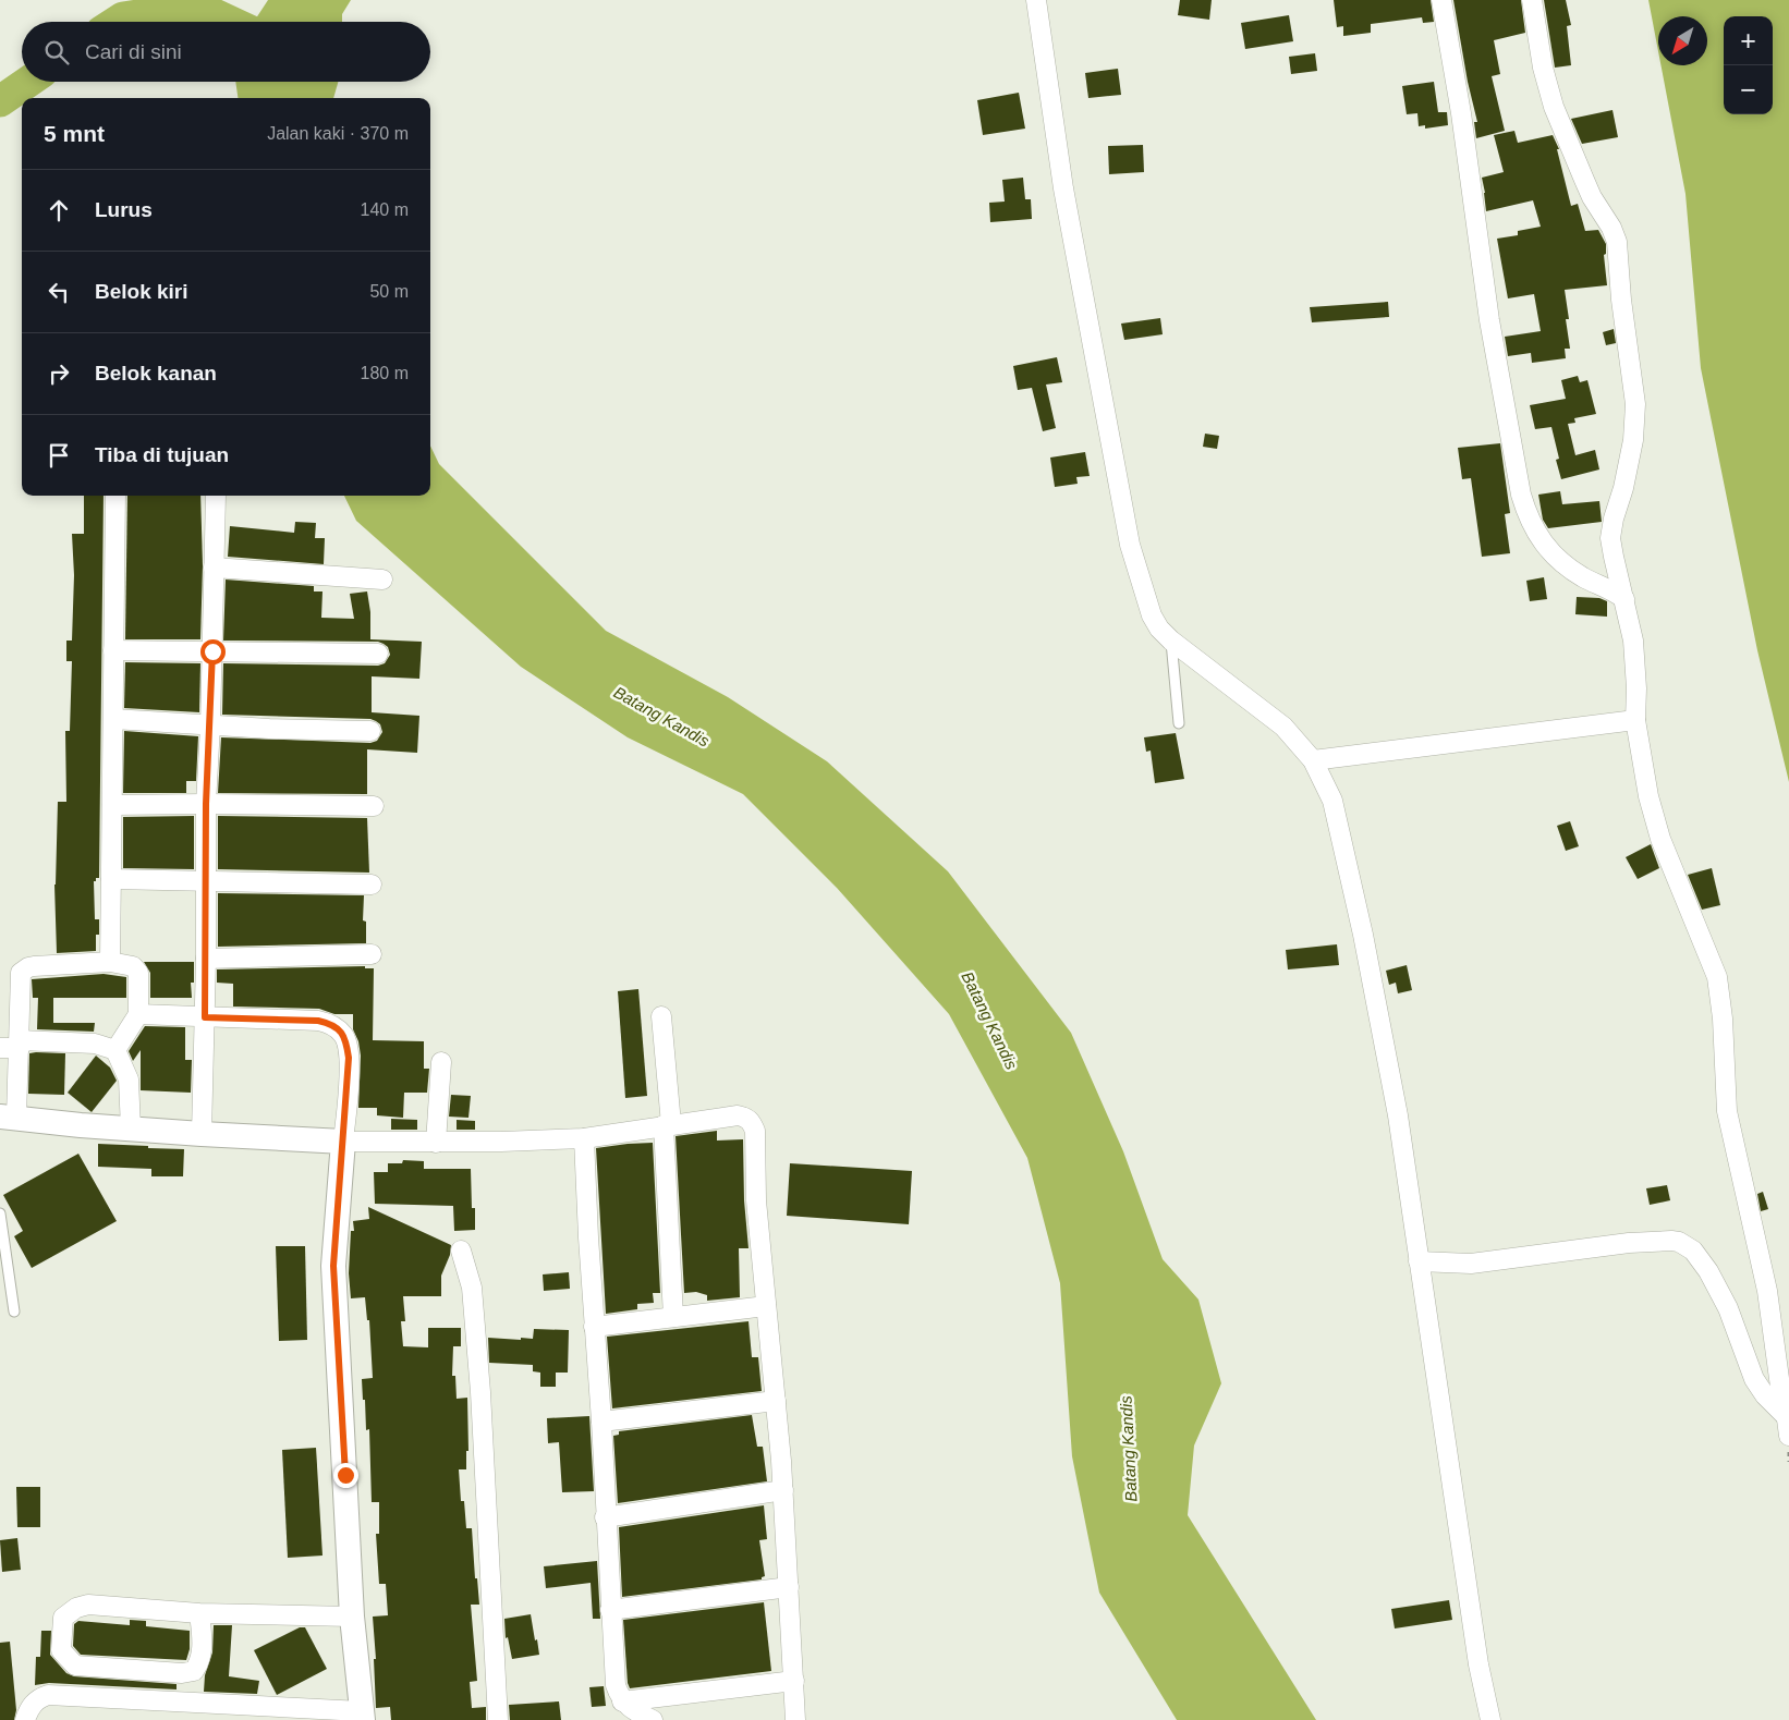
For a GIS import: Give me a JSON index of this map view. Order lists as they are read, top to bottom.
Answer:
{
  "water": ["Batang Kandis"],
  "north": "bottom left",
  "page": {
    "map_buttons": ["+", "−"],
    "search": "Cari di sini",
    "heading": ["5 mnt", "Jalan kaki · 370 m"],
    "list": [
      ["Lurus", "140 m"],
      ["Belok kiri", "50 m"],
      ["Belok kanan", "180 m"],
      "Tiba di tujuan"
    ]
  }
}
